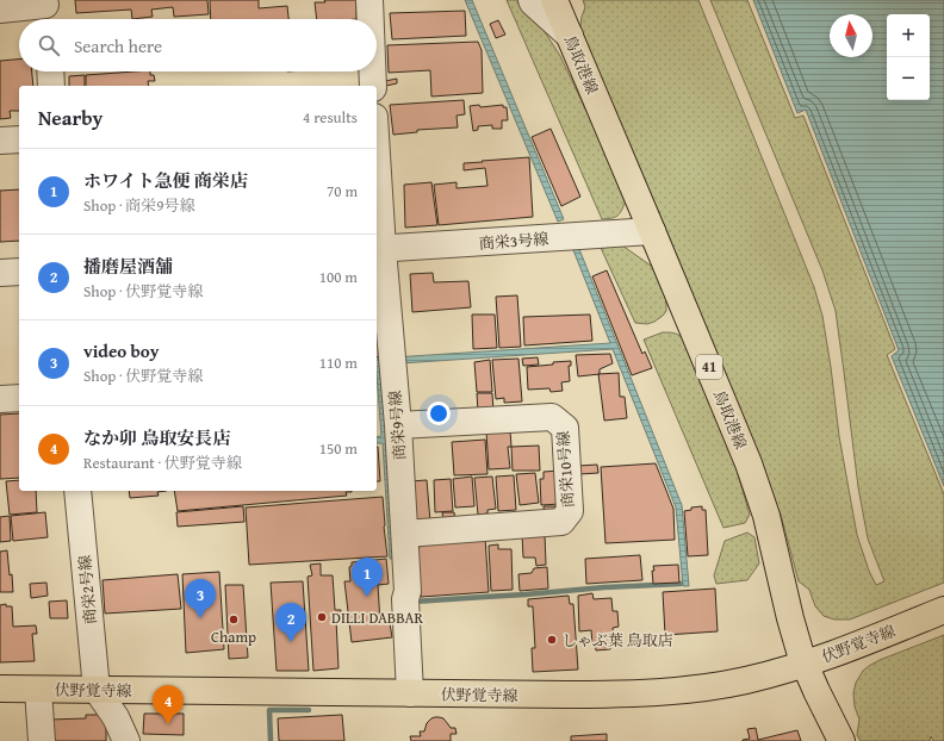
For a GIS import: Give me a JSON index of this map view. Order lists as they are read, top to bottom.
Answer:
{
  "streets": {
    "main road": ["鳥取港線", "41", "伏野覚寺線"],
    "street": [
      "商栄3号線",
      "商栄9号線",
      "商栄10号線",
      "商栄2号線"
    ]
  },
  "crossings": [
    ["鳥取港線", "商栄3号線"],
    ["鳥取港線", "伏野覚寺線"],
    ["商栄3号線", "商栄9号線"],
    ["商栄9号線", "商栄10号線"],
    ["商栄9号線", "伏野覚寺線"],
    ["商栄2号線", "伏野覚寺線"]
  ],
  "places": ["DILLI DABBAR", "Champ", "しゃぶ葉 鳥取店"],
  "north": "top",
  "page": {
    "map_buttons": ["+", "−"],
    "search": "Search here",
    "heading": ["Nearby", "4 results"],
    "list": [
      {
        "mark": "1",
        "name": "ホワイト急便 商栄店",
        "note": "Shop · 商栄9号線",
        "value": "70 m"
      },
      {
        "mark": "2",
        "name": "播磨屋酒舗",
        "note": "Shop · 伏野覚寺線",
        "value": "100 m"
      },
      {
        "mark": "3",
        "name": "video boy",
        "note": "Shop · 伏野覚寺線",
        "value": "110 m"
      },
      {
        "mark": "4",
        "name": "なか卯 鳥取安長店",
        "note": "Restaurant · 伏野覚寺線",
        "value": "150 m"
      }
    ],
    "pins": [
      "1",
      "3",
      "2",
      "4"
    ]
  }
}
